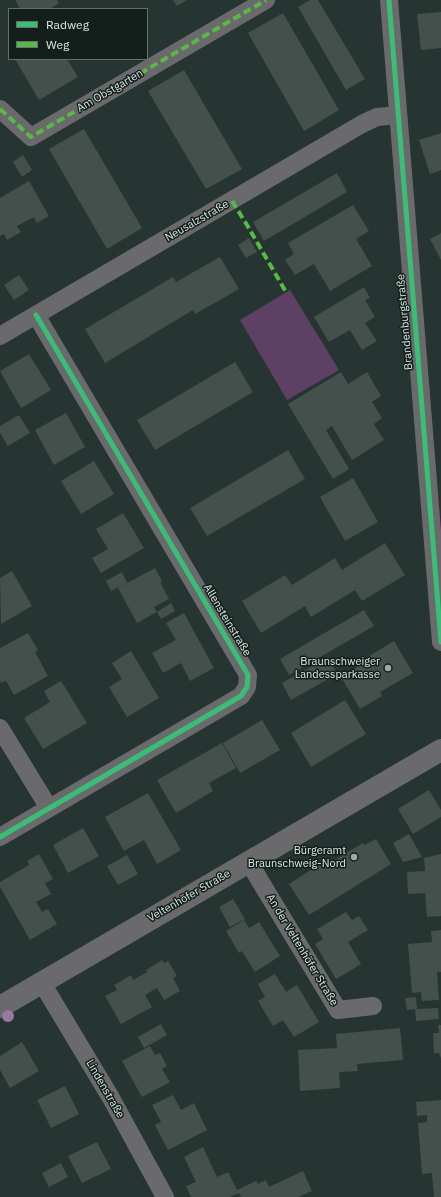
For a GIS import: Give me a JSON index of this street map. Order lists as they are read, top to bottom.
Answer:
{
  "streets": {
    "street": [
      "Am Obstgarten",
      "Neusalzstraße",
      "Brandenburgstraße",
      "Allensteinstraße",
      "Veltenhöfer Straße",
      "An der Veltenhöfer Straße",
      "Lindenstraße"
    ]
  },
  "crossings": [
    ["Neusalzstraße", "Brandenburgstraße"],
    ["Neusalzstraße", "Allensteinstraße"],
    ["Veltenhöfer Straße", "An der Veltenhöfer Straße"],
    ["Veltenhöfer Straße", "Lindenstraße"]
  ],
  "places": ["Braunschweiger Landessparkasse", "Bürgeramt Braunschweig-Nord"],
  "legend": ["Radweg", "Weg"]
}
